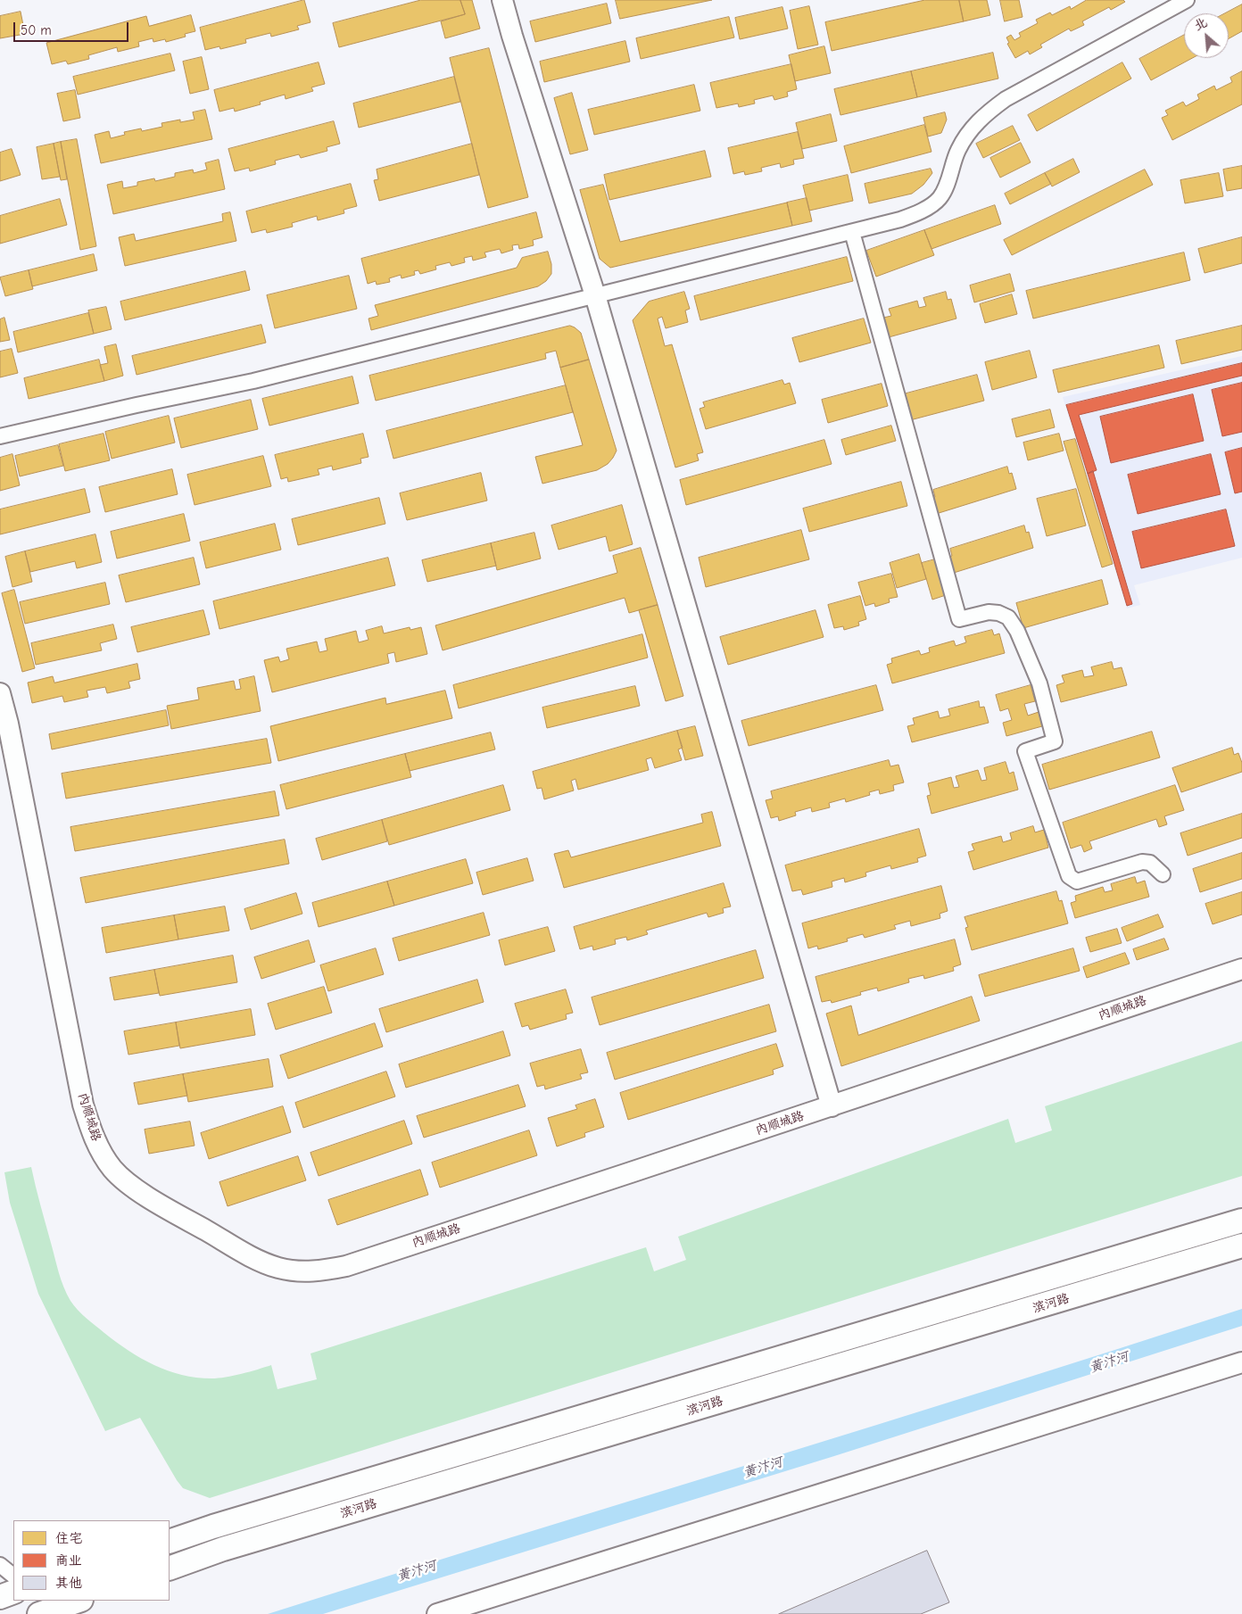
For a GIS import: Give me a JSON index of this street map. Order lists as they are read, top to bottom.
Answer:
{
  "streets": {
    "main road": ["滨河路"],
    "street": ["内顺城路"]
  },
  "water": ["黄汴河"],
  "legend": ["住宅", "商业", "其他"],
  "scale_bar": "50 m",
  "north": "top left"
}
